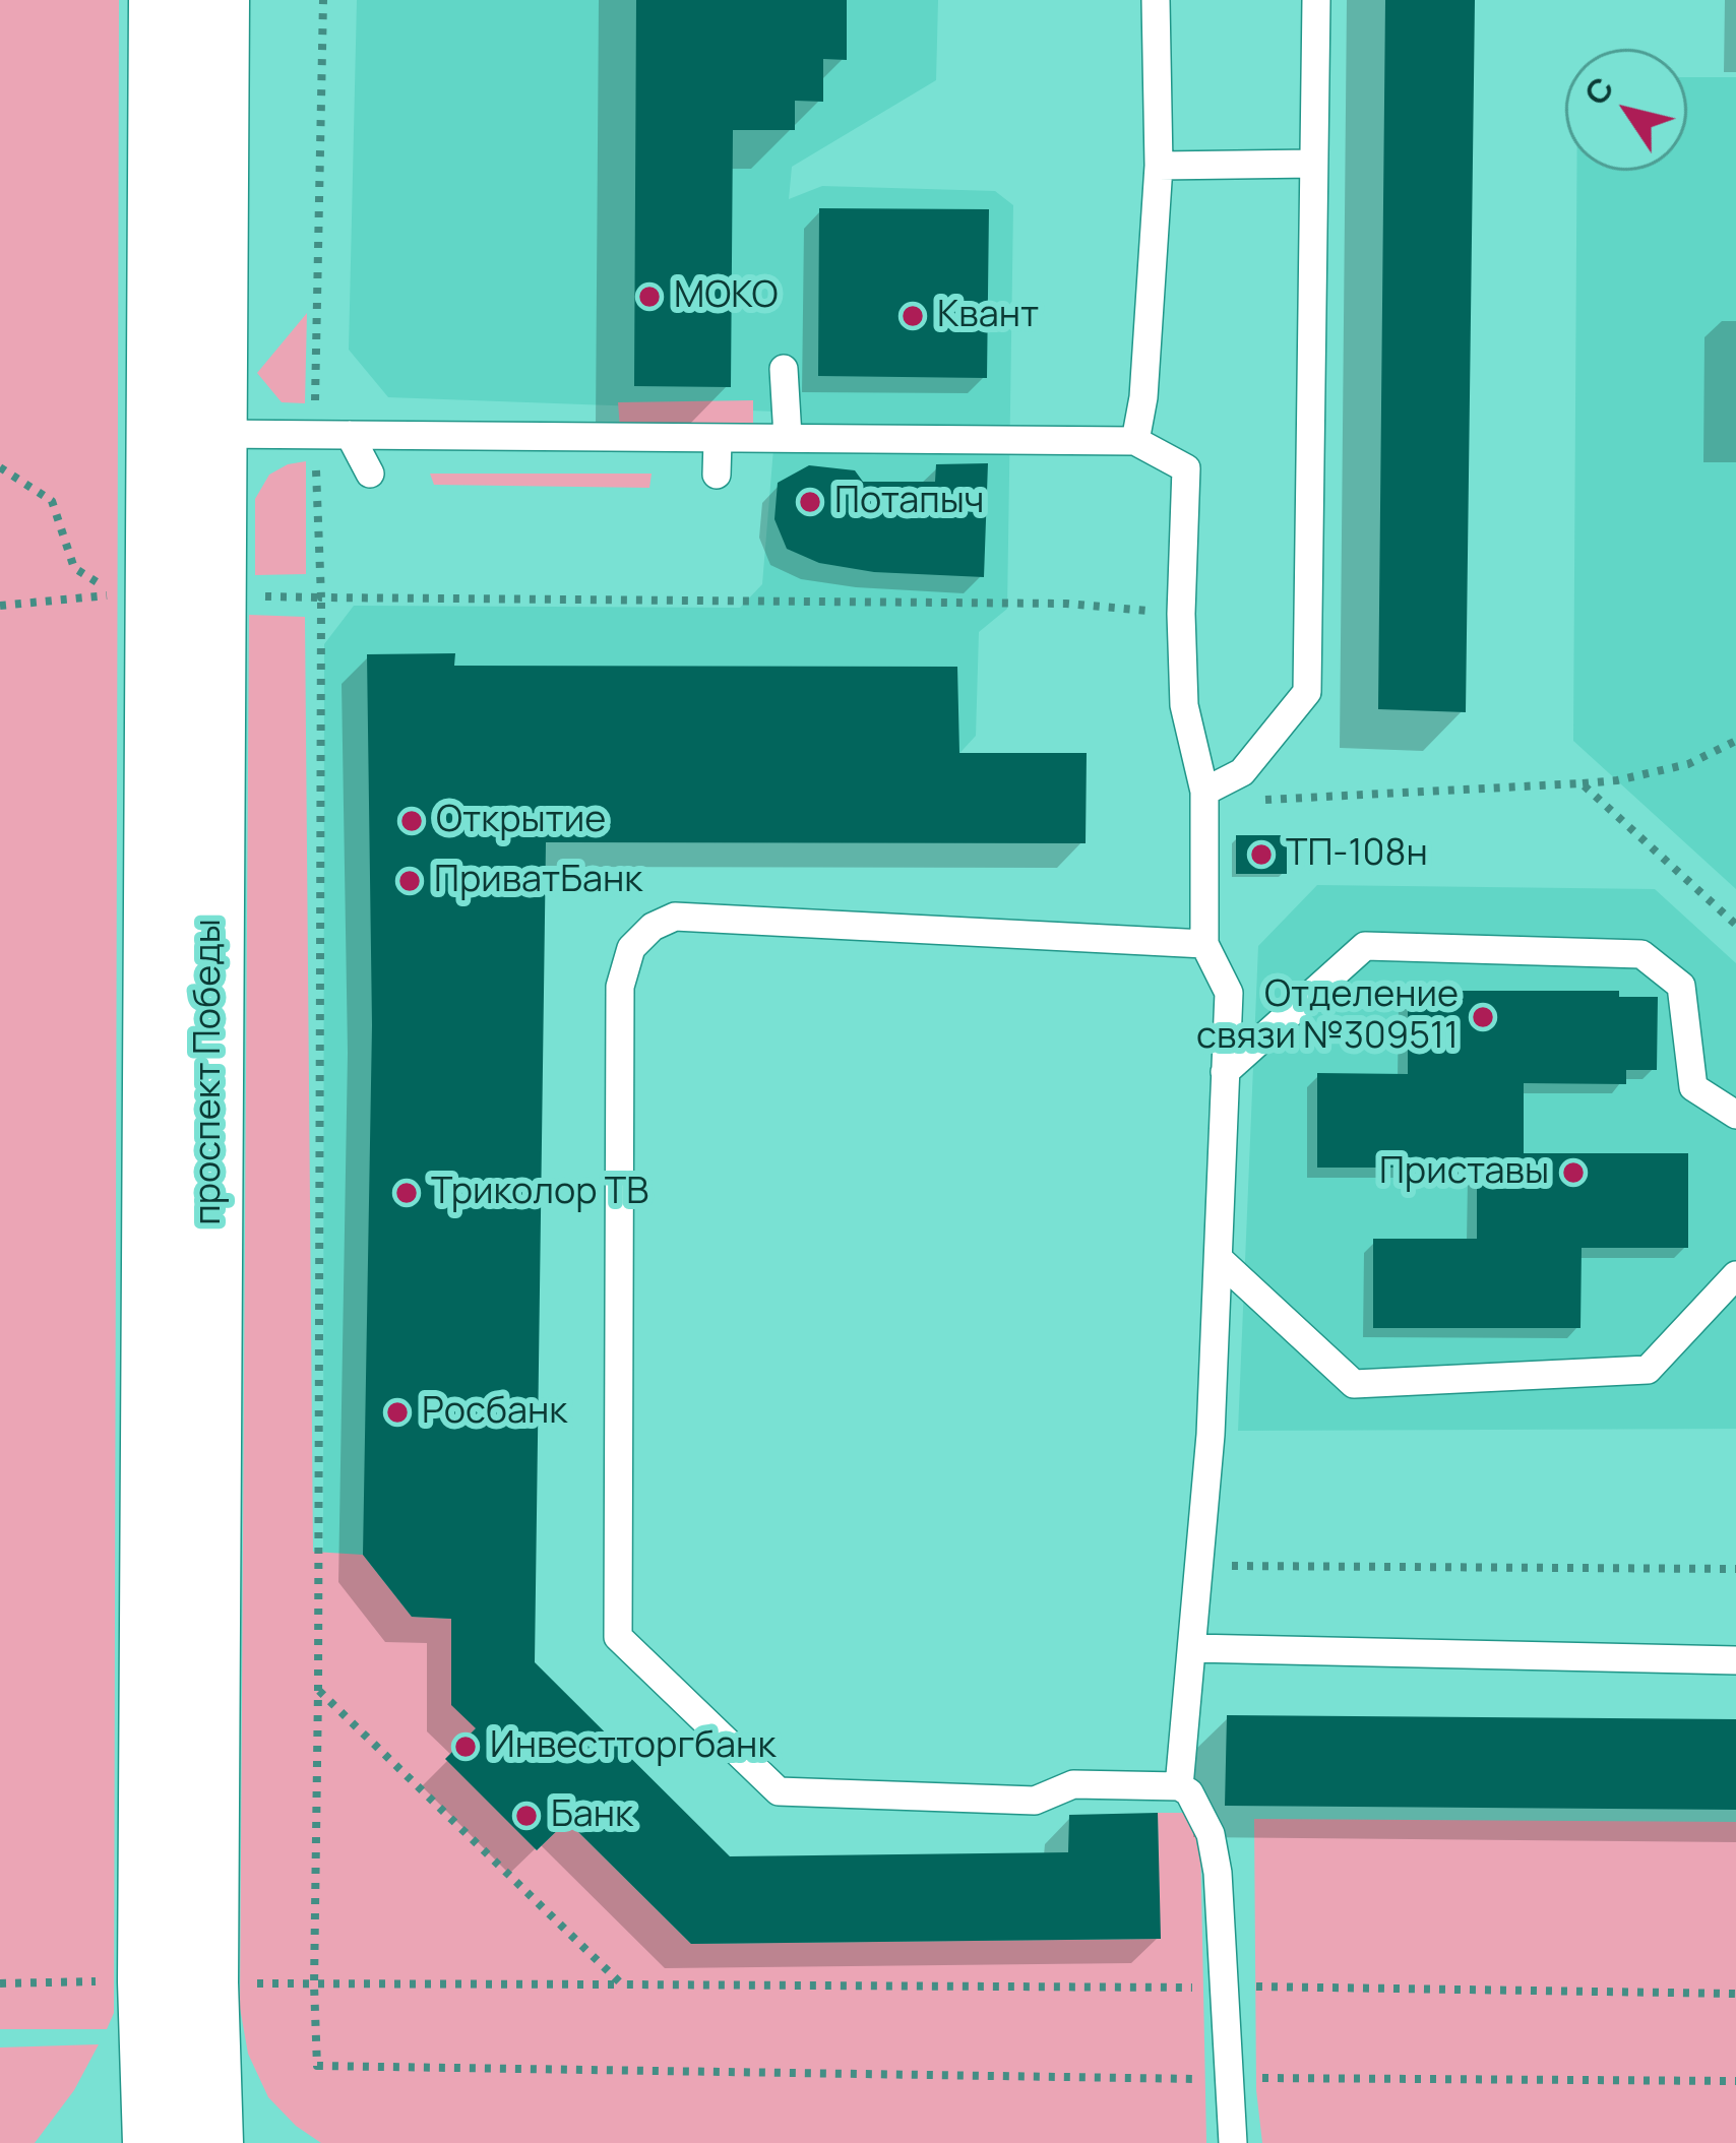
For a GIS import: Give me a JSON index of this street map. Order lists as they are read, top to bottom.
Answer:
{
  "streets": {
    "main road": ["проспект Победы"]
  },
  "places": [
    "МОКО",
    "Квант",
    "Потапыч",
    "Открытие",
    "ТП-108н",
    "ПриватБанк",
    "Отделение связи №309511",
    "Приставы",
    "Триколор ТВ",
    "Росбанк",
    "Инвестторгбанк",
    "Банк"
  ],
  "north": "top left"
}
